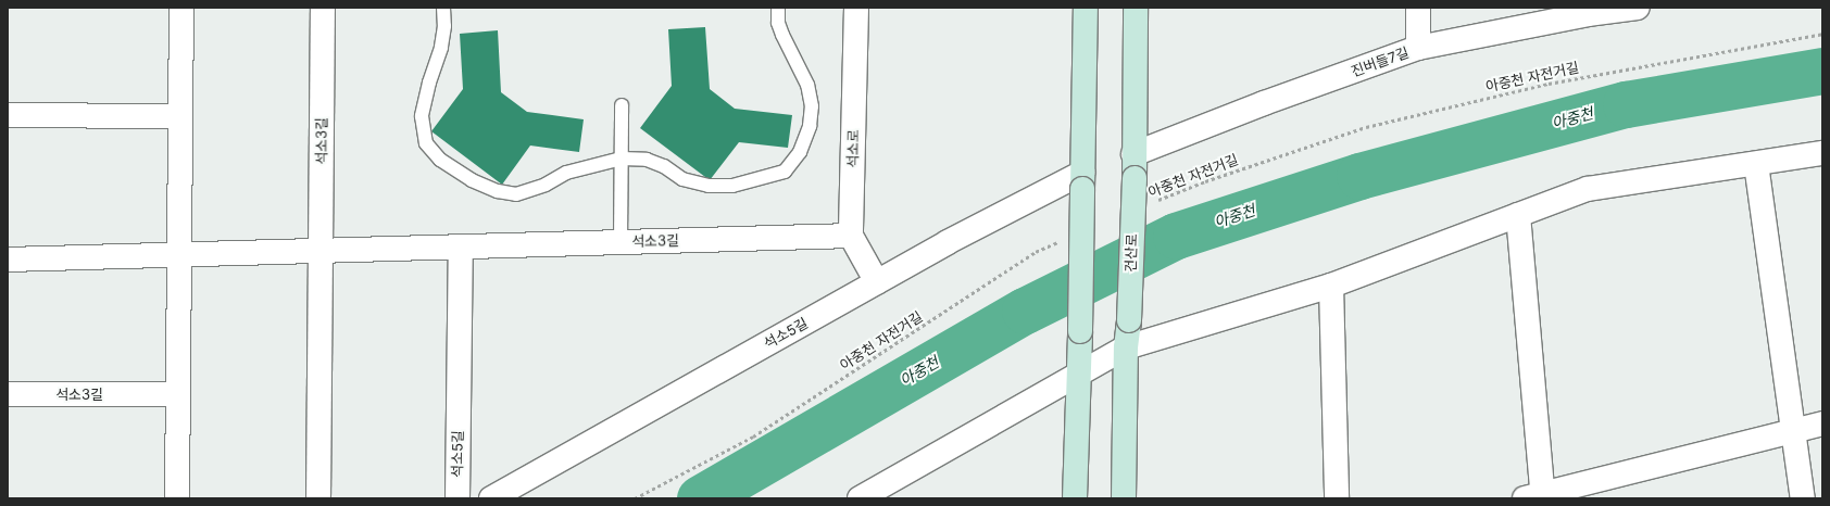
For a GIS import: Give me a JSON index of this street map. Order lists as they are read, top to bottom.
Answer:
{
  "streets": {
    "street": [
      "진버들7길",
      "석소3길",
      "석소로",
      "건산로",
      "석소5길"
    ],
    "path": ["아중천 자전거길"]
  },
  "crossings": [
    ["진버들7길", "건산로"],
    ["석소3길", "석소로"],
    ["석소3길", "석소5길"]
  ],
  "water": ["아중천"]
}
